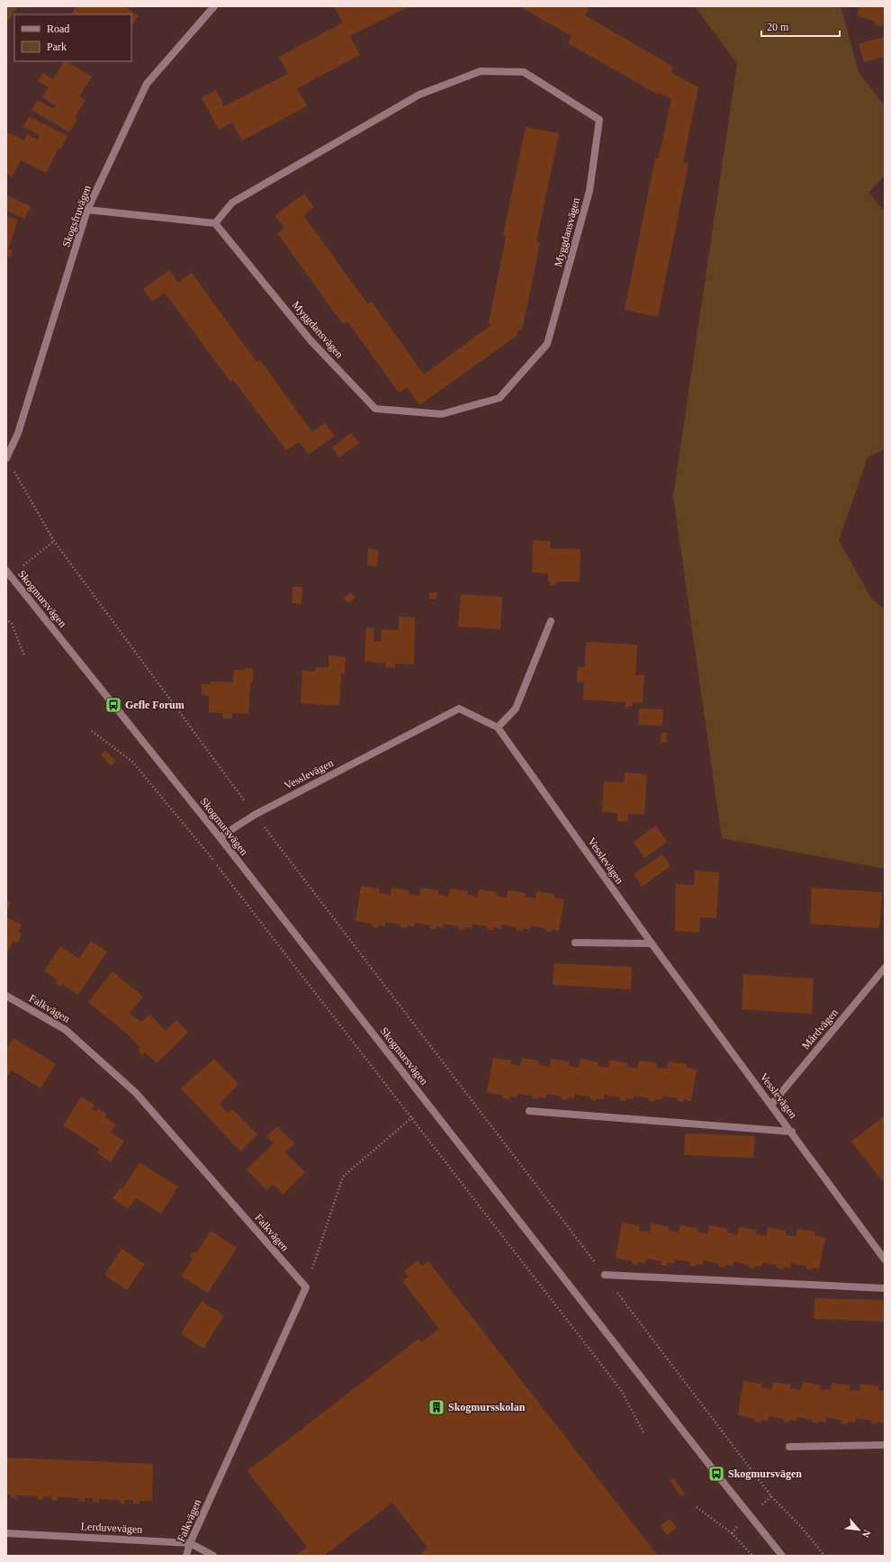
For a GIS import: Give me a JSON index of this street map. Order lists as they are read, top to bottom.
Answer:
{
  "streets": {
    "street": [
      "Skogsfruvägen",
      "Myggdansvägen",
      "Skogmursvägen",
      "Vesslevägen",
      "Falkvägen",
      "Mårdvägen",
      "Lerduvevägen"
    ]
  },
  "crossings": [
    ["Skogmursvägen", "Vesslevägen"],
    ["Vesslevägen", "Mårdvägen"],
    ["Falkvägen", "Lerduvevägen"]
  ],
  "places": {
    "bus stop": ["Gefle Forum", "Skogmursvägen"],
    "building": ["Skogmursskolan"]
  },
  "legend": ["Road", "Park"],
  "scale_bar": "20 m",
  "north": "bottom right"
}
